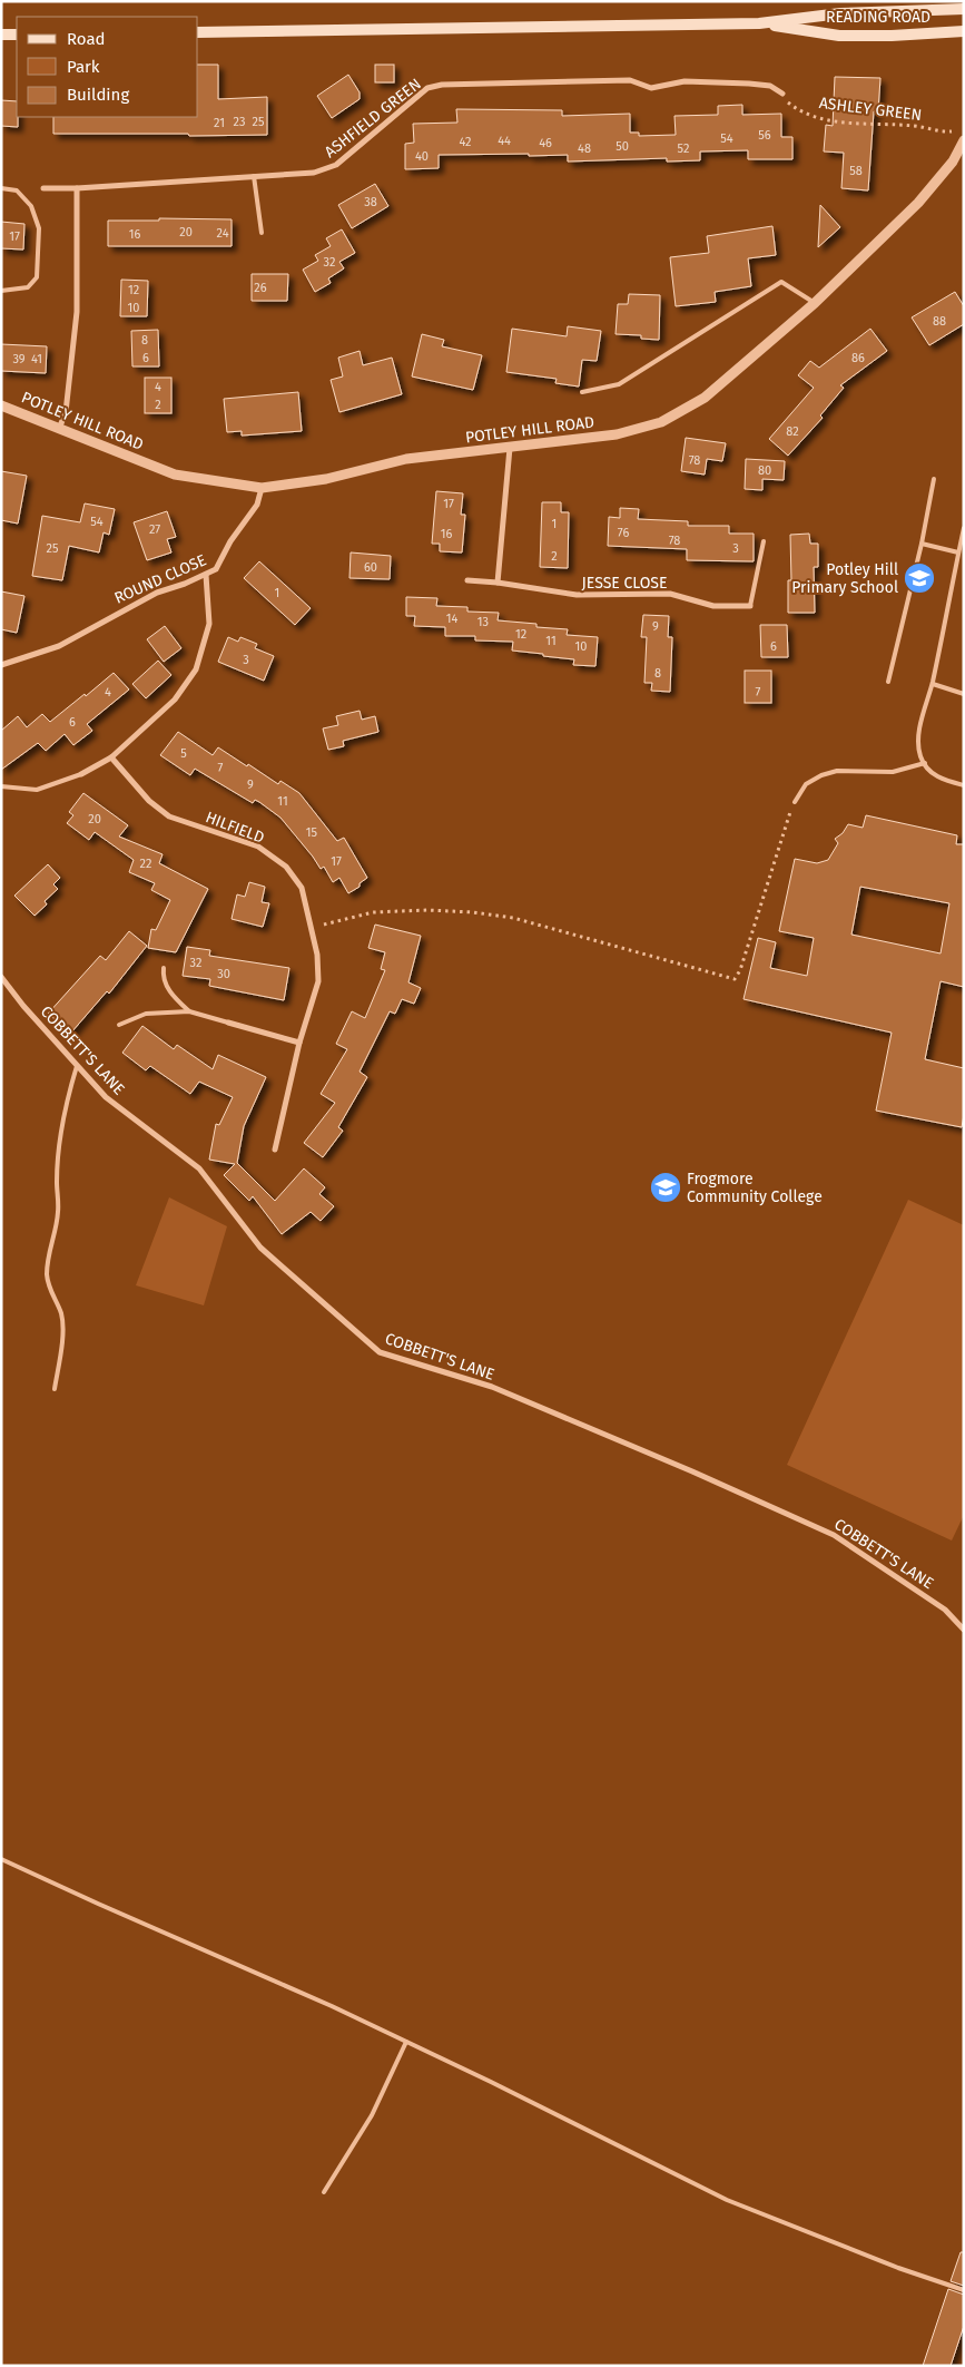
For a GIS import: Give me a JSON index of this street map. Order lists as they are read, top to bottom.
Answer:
{
  "streets": {
    "main road": ["READING ROAD"],
    "street": [
      "ASHFIELD GREEN",
      "POTLEY HILL ROAD",
      "ROUND CLOSE",
      "JESSE CLOSE",
      "HILFIELD",
      "COBBETT'S LANE"
    ],
    "path": ["ASHLEY GREEN"]
  },
  "crossings": [
    ["ASHLEY GREEN", "ASHFIELD GREEN"],
    ["POTLEY HILL ROAD", "ROUND CLOSE"]
  ],
  "places": {
    "school or university": ["Potley Hill Primary School", "Frogmore Community College"]
  },
  "house_numbers": [
    "23",
    "25",
    "21",
    "56",
    "54",
    "44",
    "42",
    "46",
    "50",
    "48",
    "52",
    "40",
    "58",
    "38",
    "20",
    "24",
    "16",
    "17",
    "32",
    "26",
    "12",
    "10",
    "88",
    "8",
    "6",
    "86",
    "39",
    "41",
    "4",
    "2",
    "82",
    "78",
    "80",
    "17",
    "54",
    "1",
    "27",
    "76",
    "16",
    "78",
    "25",
    "3",
    "2",
    "60",
    "1",
    "14",
    "13",
    "9",
    "12",
    "11",
    "10",
    "6",
    "3",
    "8",
    "4",
    "7",
    "6",
    "5",
    "7",
    "9",
    "11",
    "20",
    "15",
    "17",
    "22",
    "32",
    "30"
  ],
  "legend": ["Road", "Park", "Building"]
}
